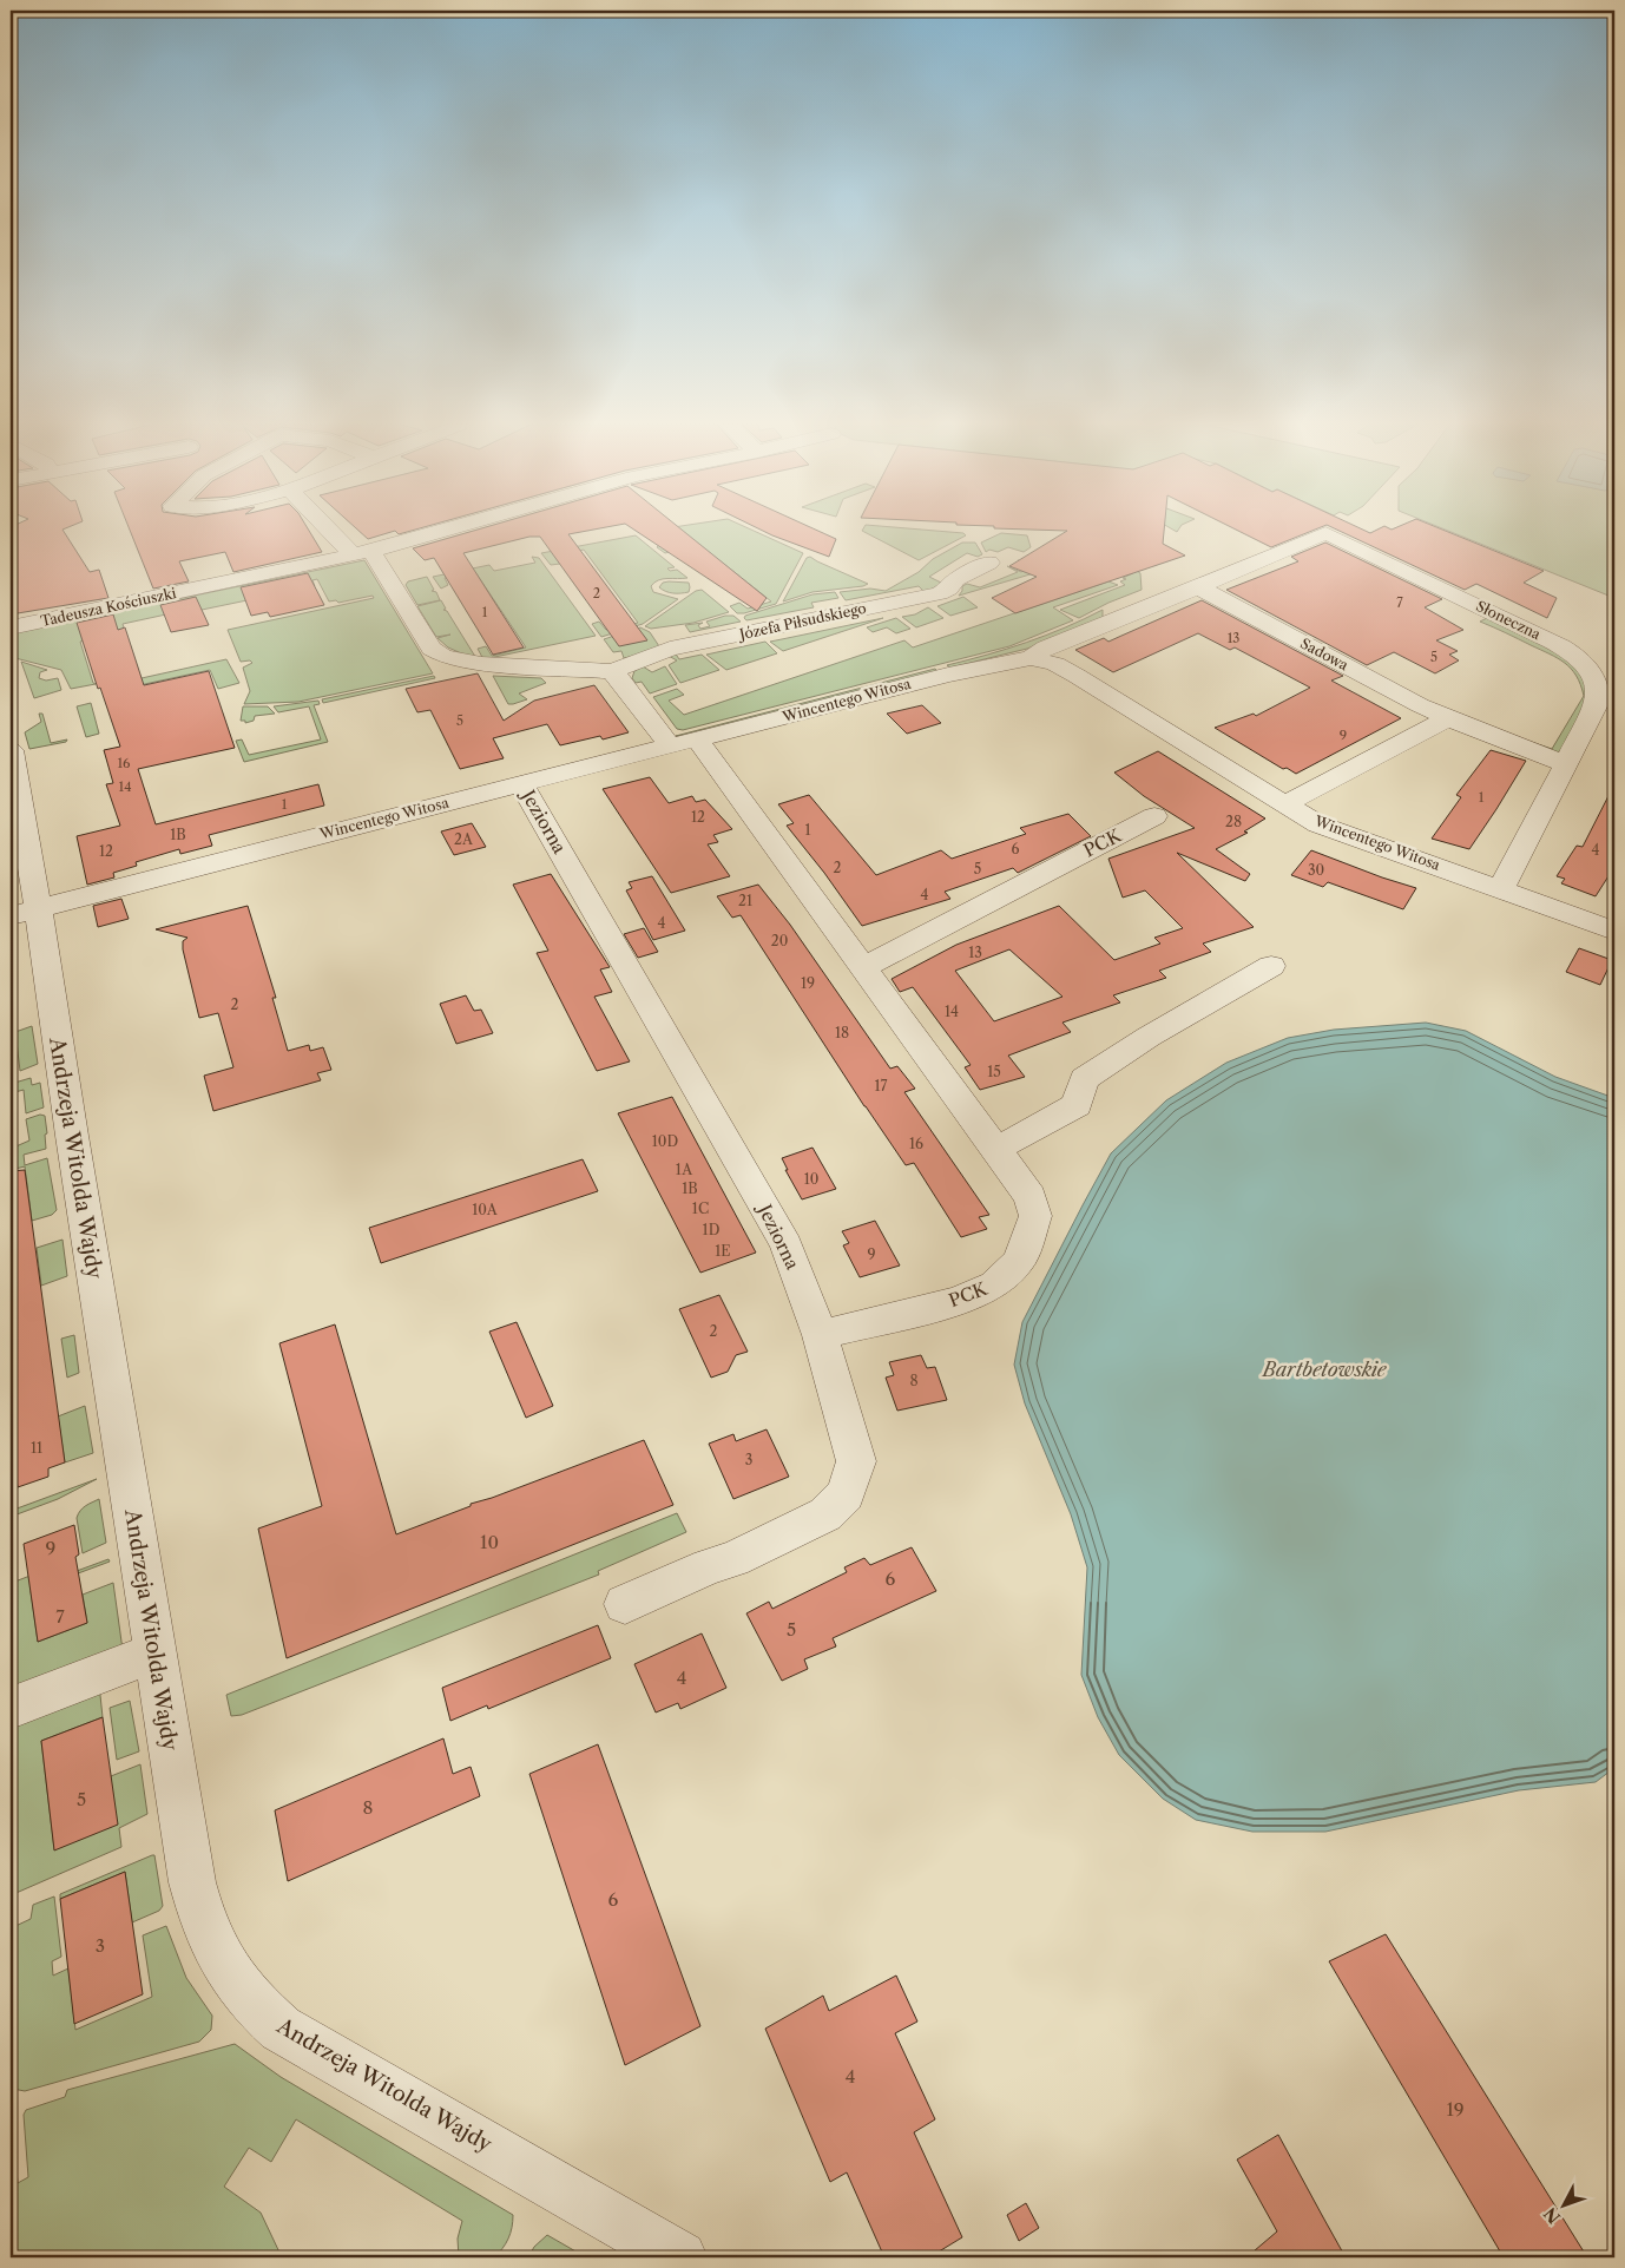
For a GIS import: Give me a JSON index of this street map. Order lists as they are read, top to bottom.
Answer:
{
  "streets": {
    "street": [
      "Tadeusza Kościuszki",
      "Słoneczna",
      "Józefa Piłsudskiego",
      "Sadowa",
      "Wincentego Witosa",
      "Jeziorna",
      "PCK",
      "Andrzeja Witolda Wajdy"
    ]
  },
  "crossings": [
    ["Tadeusza Kościuszki", "Józefa Piłsudskiego"],
    ["Słoneczna", "Sadowa"],
    ["Słoneczna", "Wincentego Witosa"],
    ["Wincentego Witosa", "Jeziorna"],
    ["Wincentego Witosa", "PCK"],
    ["Wincentego Witosa", "Andrzeja Witolda Wajdy"],
    ["Jeziorna", "PCK"]
  ],
  "water": ["Bartbetowskie"],
  "house_numbers": [
    "2",
    "7",
    "1",
    "13",
    "5",
    "5",
    "9",
    "16",
    "14",
    "1",
    "1",
    "12",
    "28",
    "1",
    "1B",
    "2A",
    "6",
    "4",
    "12",
    "2",
    "5",
    "30",
    "4",
    "21",
    "4",
    "20",
    "13",
    "19",
    "2",
    "14",
    "18",
    "15",
    "17",
    "10D",
    "16",
    "1A",
    "10",
    "1B",
    "1C",
    "10A",
    "1D",
    "1E",
    "9",
    "2",
    "8",
    "11",
    "3",
    "10",
    "9",
    "6",
    "7",
    "5",
    "4",
    "5",
    "8",
    "6",
    "3",
    "4",
    "19"
  ],
  "north": "bottom left"
}
